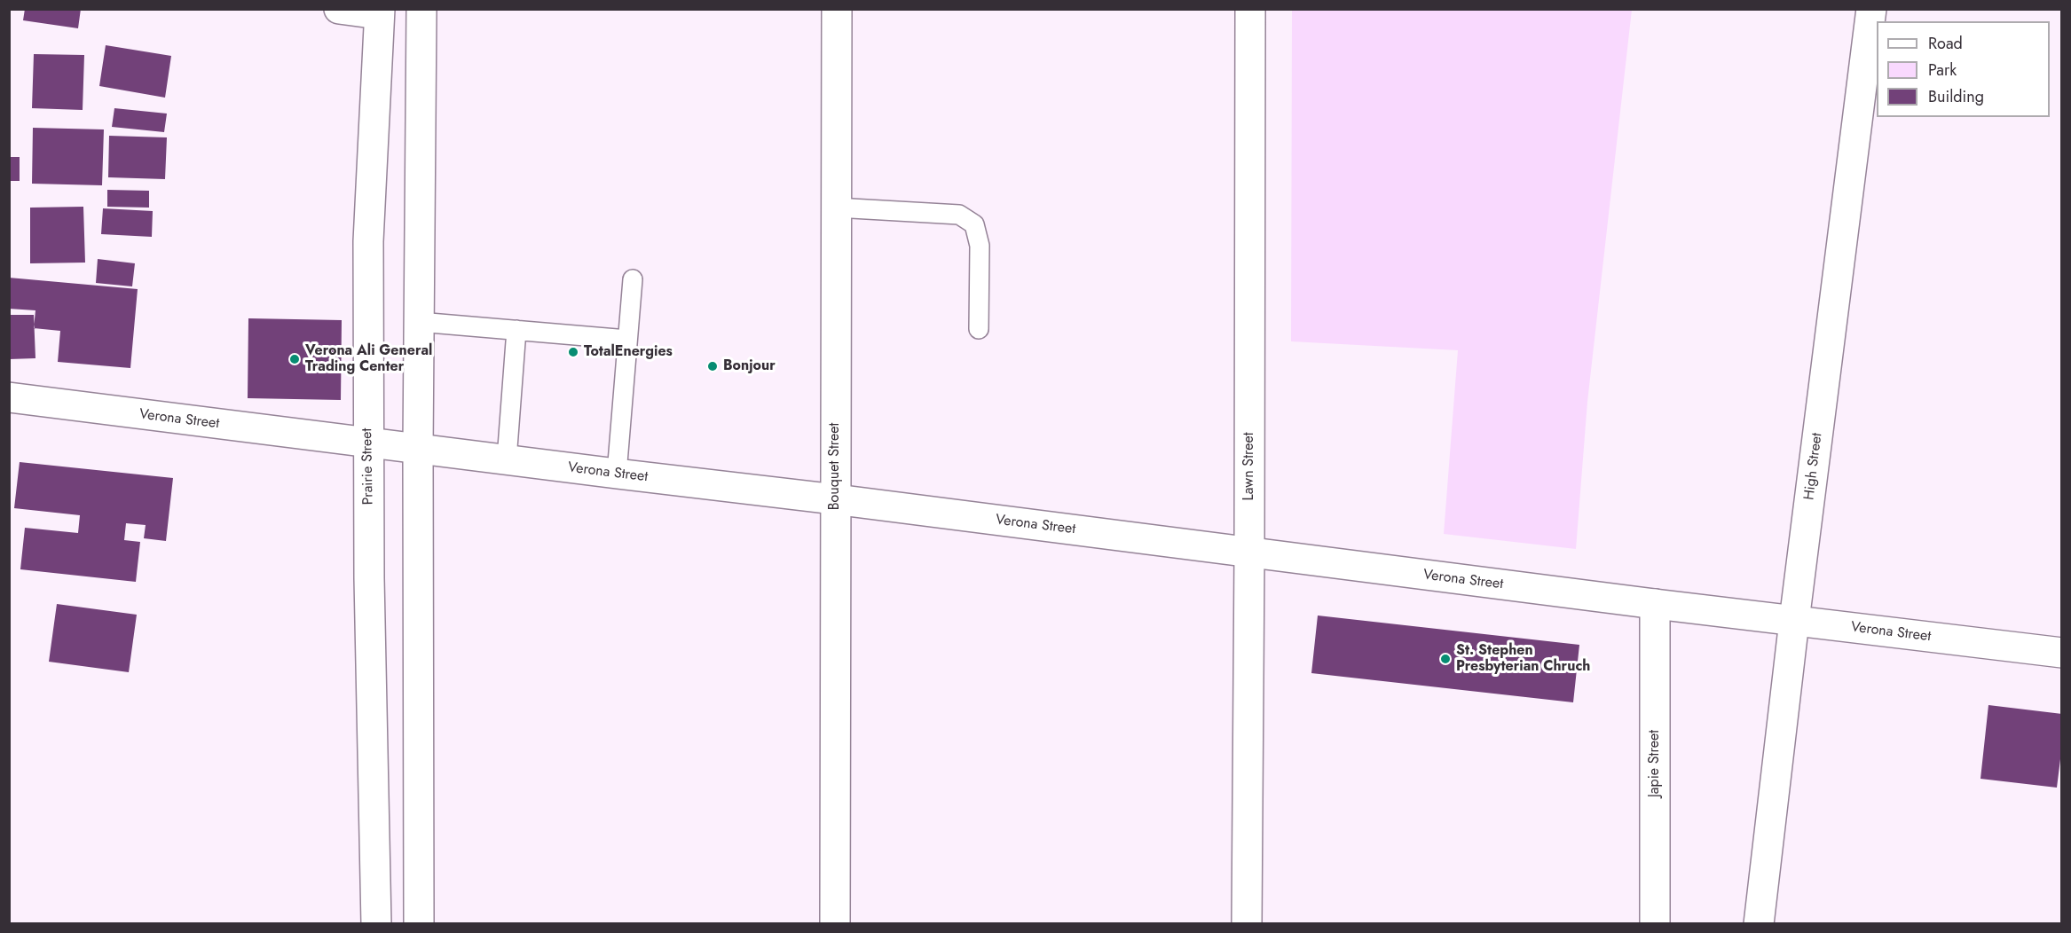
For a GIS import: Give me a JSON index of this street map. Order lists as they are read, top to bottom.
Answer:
{
  "streets": {
    "main road": [
      "Verona Street",
      "Prairie Street",
      "Bouquet Street",
      "Lawn Street",
      "High Street",
      "Japie Street"
    ]
  },
  "crossings": [
    ["Verona Street", "Prairie Street"],
    ["Verona Street", "Bouquet Street"],
    ["Verona Street", "Lawn Street"],
    ["Verona Street", "High Street"],
    ["Verona Street", "Japie Street"]
  ],
  "places": [
    "TotalEnergies",
    "Verona Ali General Trading Center",
    "Bonjour",
    "St. Stephen Presbyterian Chruch"
  ],
  "legend": ["Road", "Park", "Building"]
}
